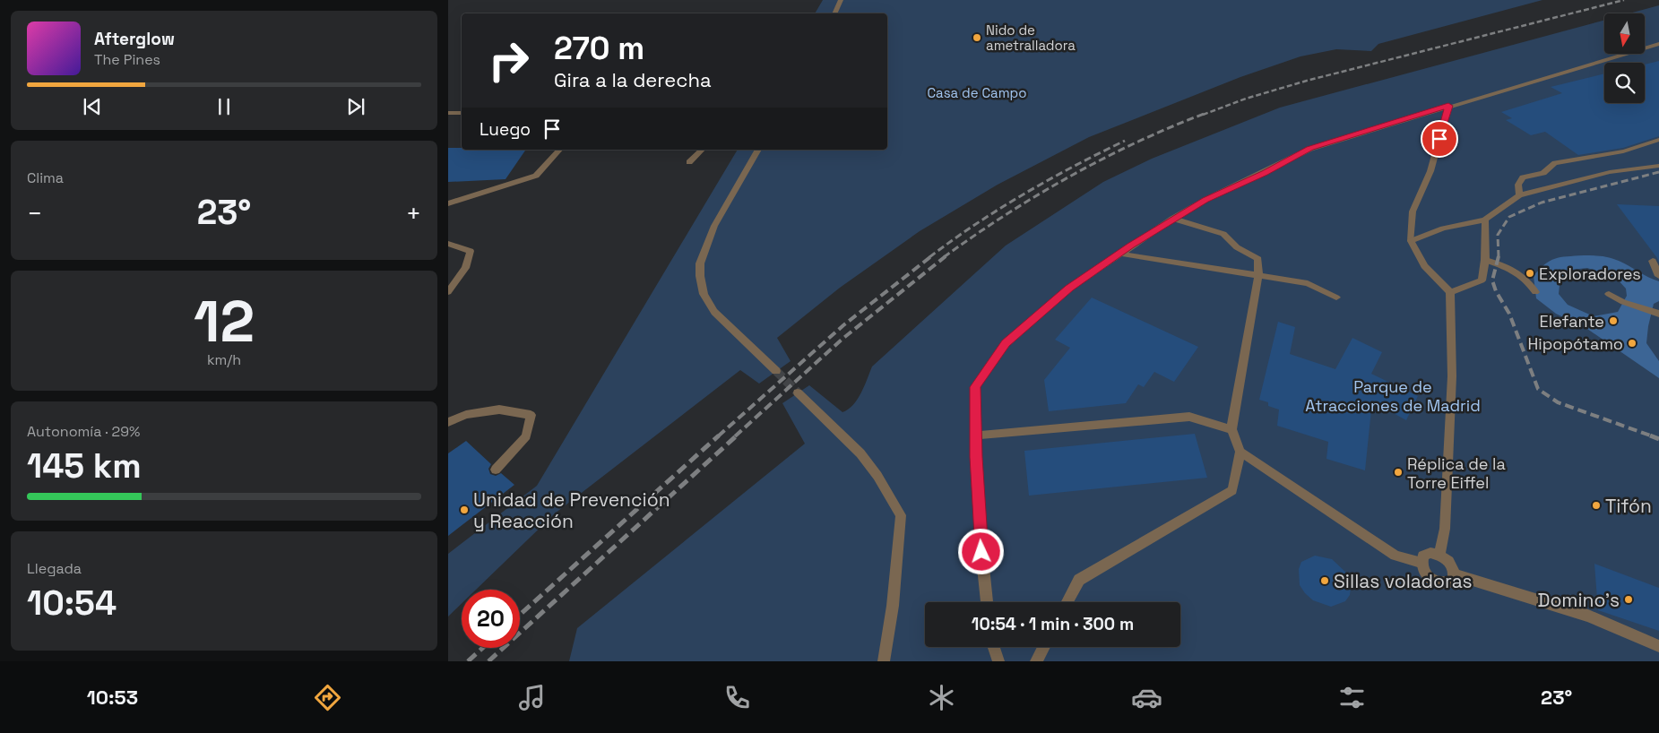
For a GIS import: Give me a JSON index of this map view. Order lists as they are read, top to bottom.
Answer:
{
  "parks": ["Casa de Campo", "Parque de Atracciones de Madrid"],
  "places": [
    "Nido de ametralladora",
    "Exploradores",
    "Elefante",
    "Hipopótamo",
    "Réplica de la Torre Eiffel",
    "Tifón",
    "Unidad de Prevención y Reacción",
    "Sillas voladoras",
    "Domino's"
  ],
  "north": "bottom",
  "page": {
    "turn": ["270 m", "Gira a la derecha"],
    "song": ["Afterglow", "The Pines"],
    "then": "Luego",
    "tile": [
      "Clima",
      ["12", "km/h"],
      ["Autonomía · 29%", "145 km"],
      ["Llegada", "10:54"]
    ],
    "heat": ["−", "23°", "+"],
    "limit": "20",
    "trip": "10:54 · 1 min · 300 m",
    "tabs": ["10:53", "23°"]
  }
}
